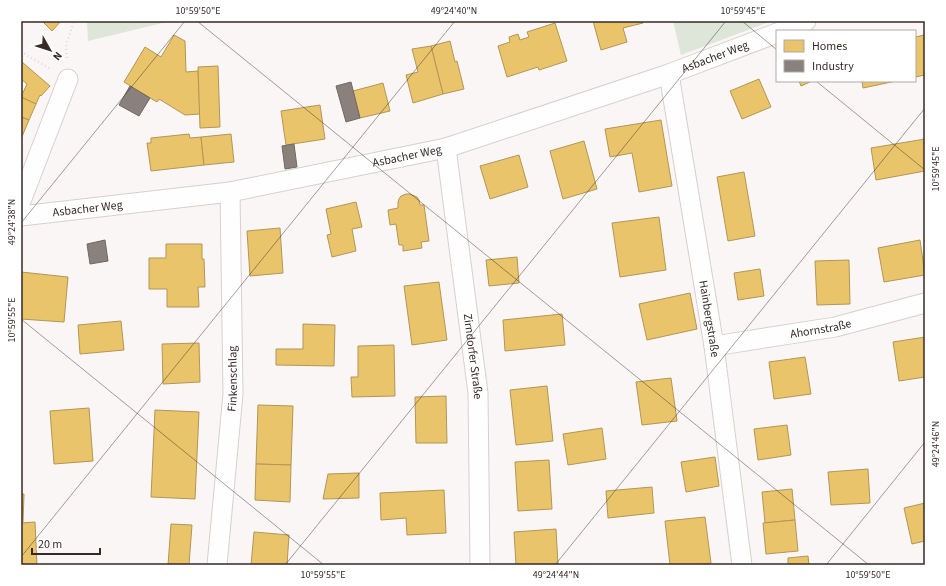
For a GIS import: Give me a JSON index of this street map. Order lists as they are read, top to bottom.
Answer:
{
  "streets": {
    "street": [
      "Asbacher Weg",
      "Hainbergstraße",
      "Ahornstraße",
      "Zirndorfer Straße",
      "Finkenschlag"
    ]
  },
  "crossings": [
    ["Asbacher Weg", "Hainbergstraße"],
    ["Asbacher Weg", "Zirndorfer Straße"],
    ["Asbacher Weg", "Finkenschlag"],
    ["Hainbergstraße", "Ahornstraße"]
  ],
  "legend": ["Homes", "Industry"],
  "scale_bar": "20 m",
  "north": "bottom right",
  "coordinates": [
    "10°59'50\"E",
    "49°24'40\"N",
    "10°59'45\"E",
    "49°24'38\"N",
    "10°59'55\"E",
    "49°24'46\"N",
    "49°24'44\"N"
  ]
}
